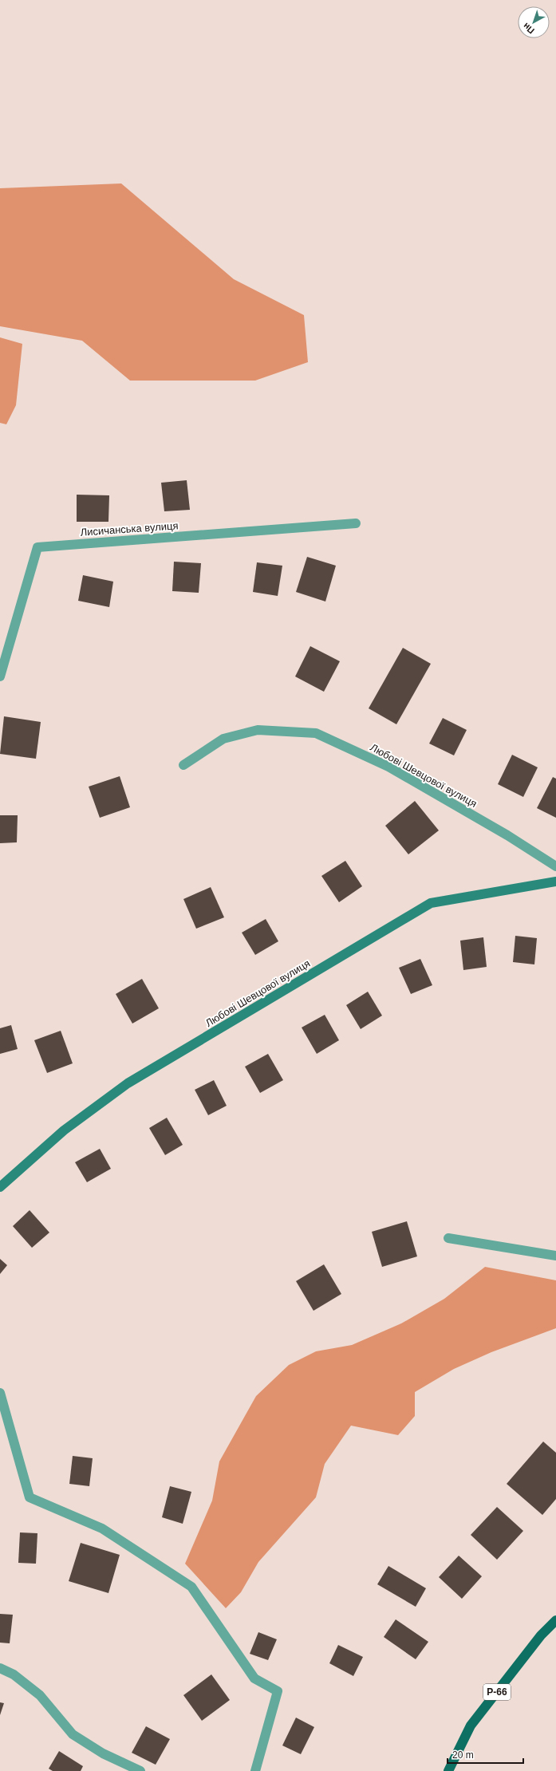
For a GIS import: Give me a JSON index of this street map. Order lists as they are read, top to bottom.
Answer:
{
  "streets": {
    "main road": ["Р-66"],
    "street": ["Лисичанська вулиця", "Любові Шевцової вулиця"]
  },
  "scale_bar": "20 m",
  "north": "bottom left"
}
